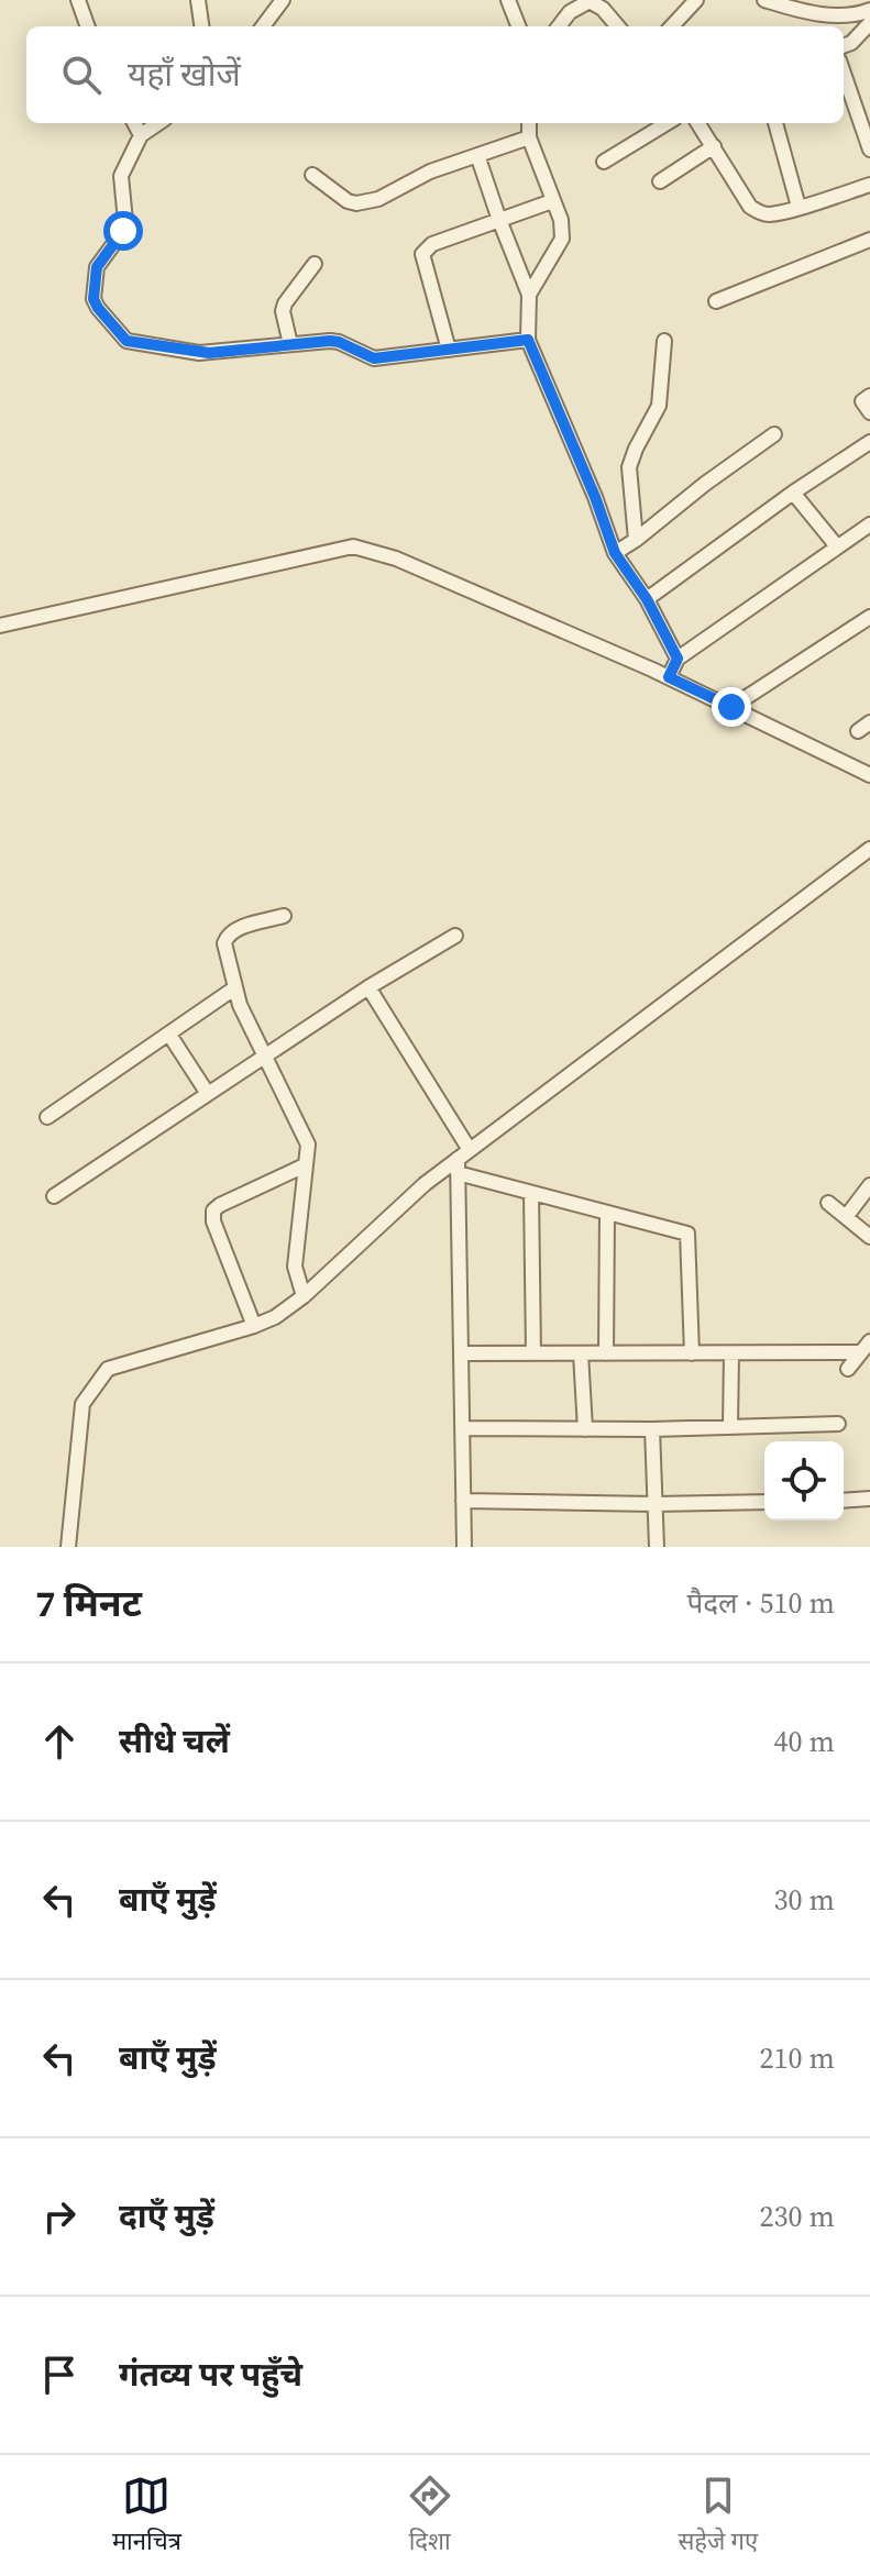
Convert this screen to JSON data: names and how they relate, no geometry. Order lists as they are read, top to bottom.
{
  "page": {
    "search": "यहाँ खोजें",
    "heading": ["7 मिनट", "पैदल · 510 m"],
    "list": [
      ["सीधे चलें", "40 m"],
      ["बाएँ मुड़ें", "30 m"],
      ["बाएँ मुड़ें", "210 m"],
      ["दाएँ मुड़ें", "230 m"],
      "गंतव्य पर पहुँचे"
    ],
    "nav": ["मानचित्र", "दिशा", "सहेजे गए"]
  }
}
